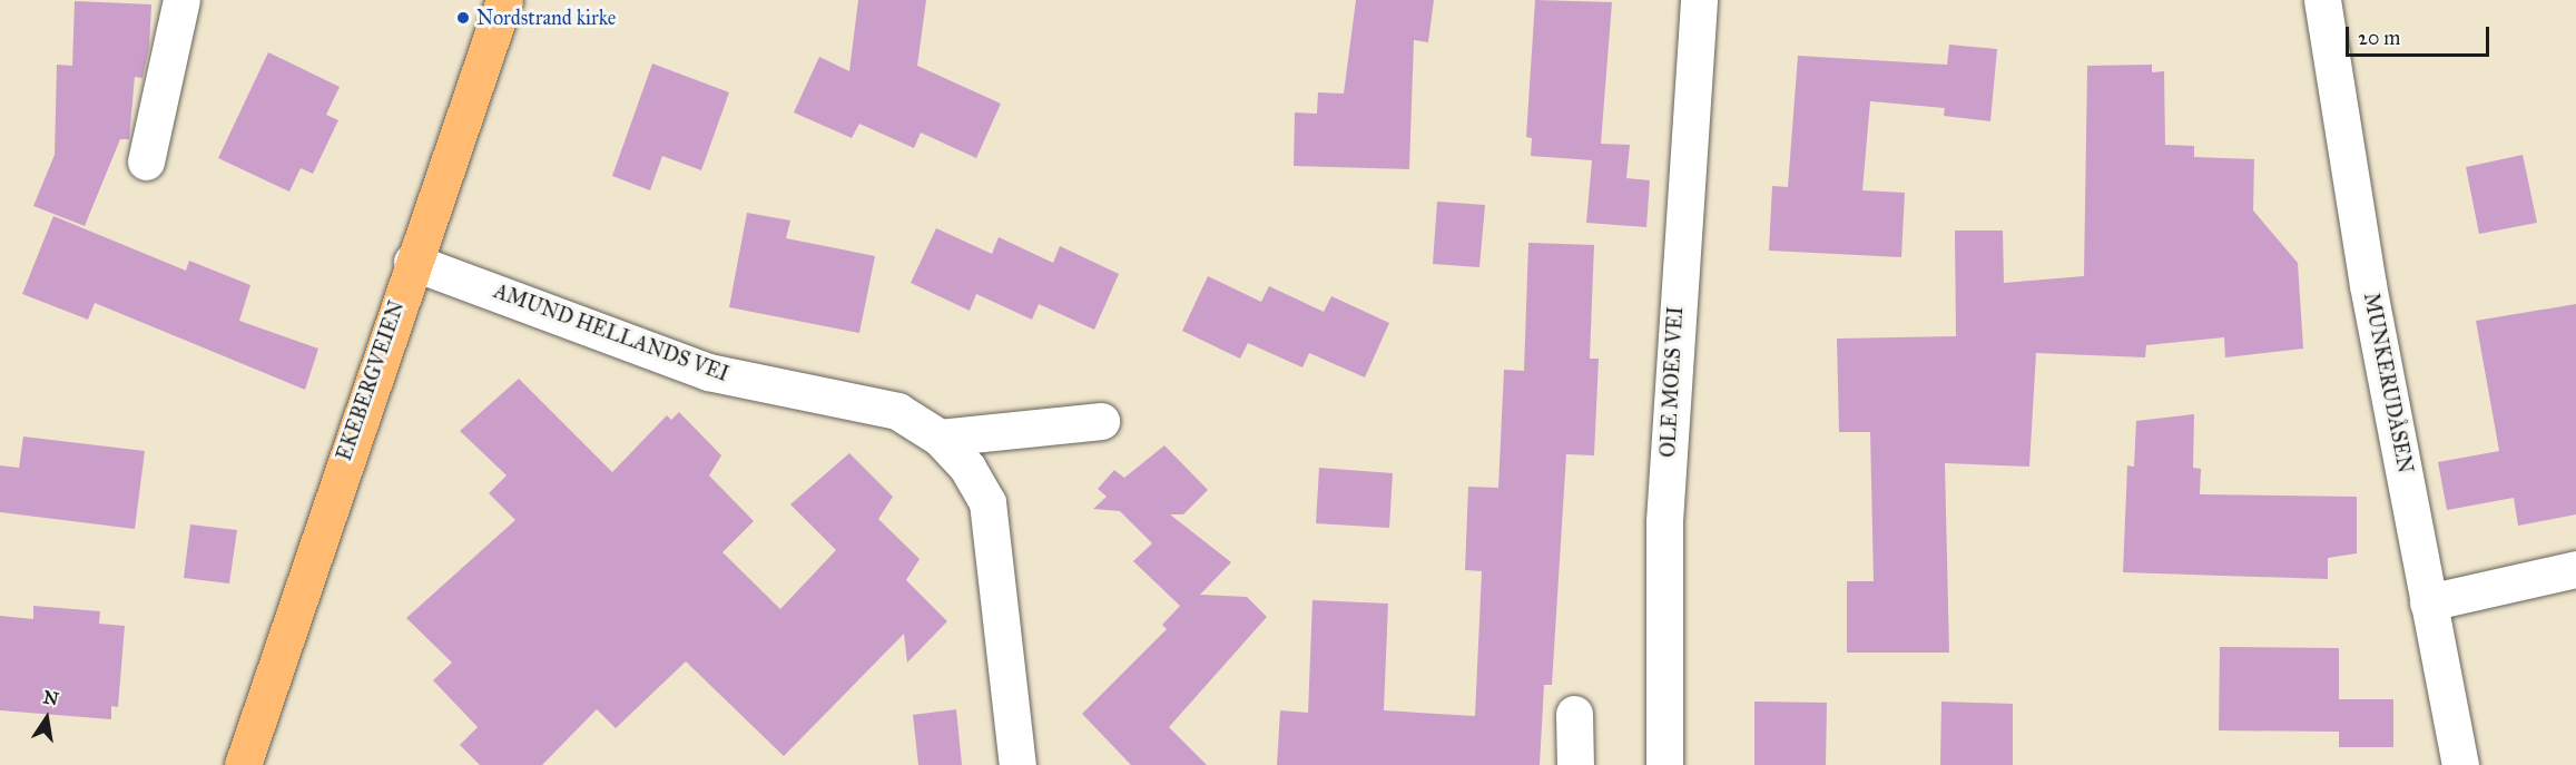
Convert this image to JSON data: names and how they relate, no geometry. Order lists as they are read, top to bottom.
{
  "streets": {
    "main road": ["EKEBERGVEIEN"],
    "street": ["AMUND HELLANDS VEI", "OLE MOES VEI", "MUNKERUDÅSEN"]
  },
  "crossings": [
    ["AMUND HELLANDS VEI", "EKEBERGVEIEN"]
  ],
  "places": ["Nordstrand kirke"],
  "scale_bar": "20 m",
  "north": "top"
}
